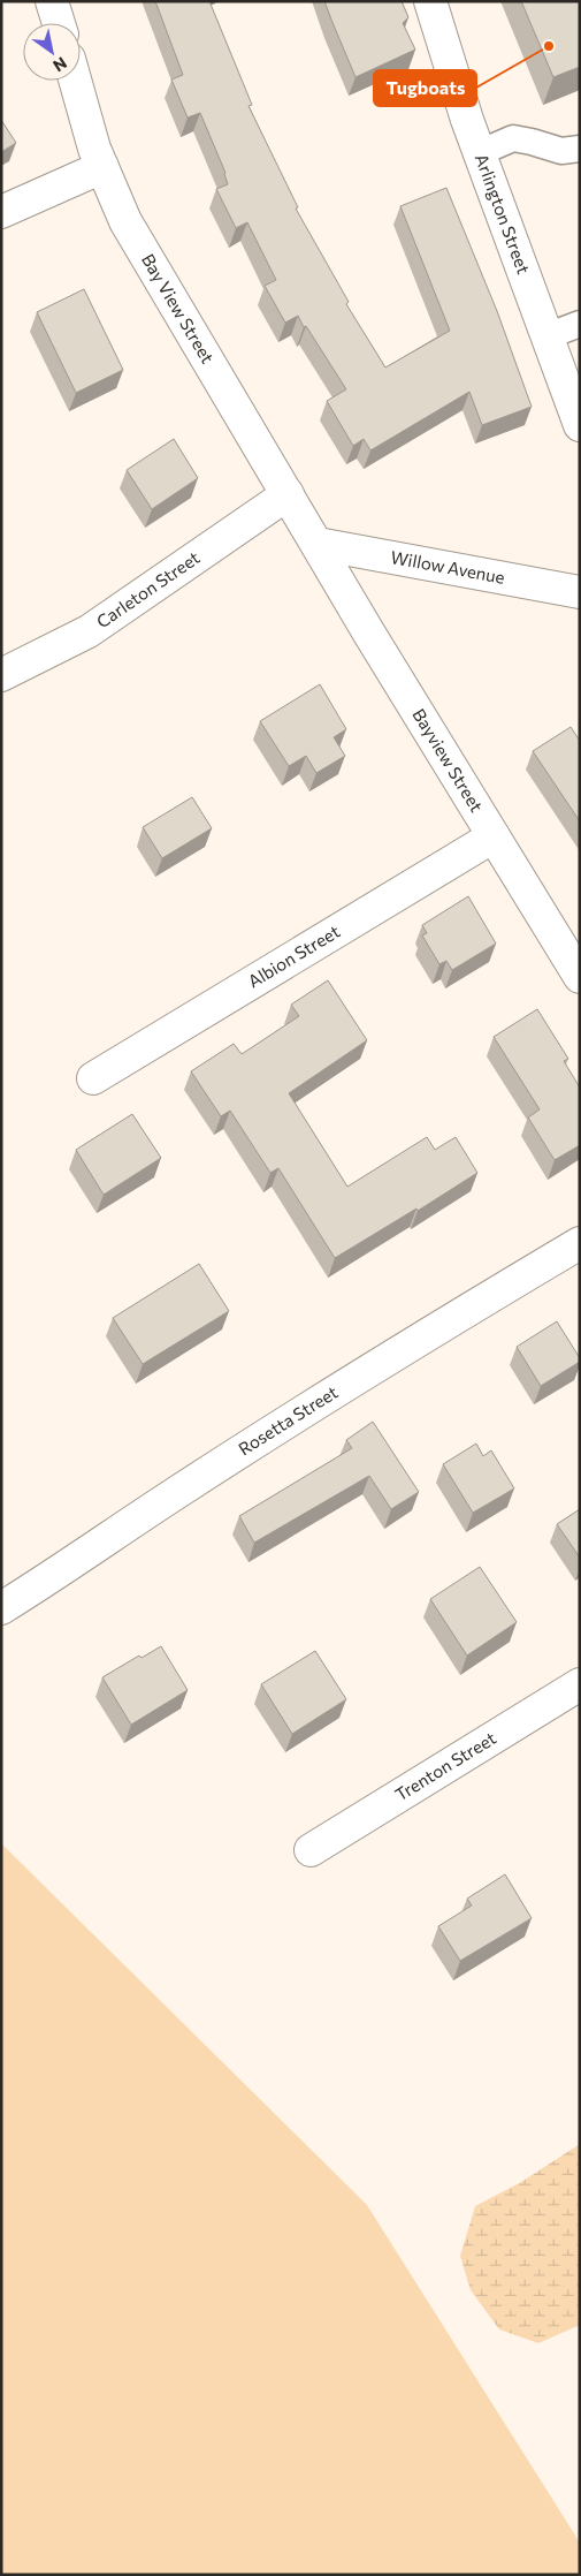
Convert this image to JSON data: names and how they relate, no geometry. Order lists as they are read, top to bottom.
{
  "streets": {
    "street": [
      "Arlington Street",
      "Bay View Street",
      "Willow Avenue",
      "Carleton Street",
      "Bayview Street",
      "Albion Street",
      "Rosetta Street",
      "Trenton Street"
    ]
  },
  "crossings": [
    ["Bay View Street", "Willow Avenue"],
    ["Bay View Street", "Carleton Street"],
    ["Bay View Street", "Bayview Street"],
    ["Willow Avenue", "Bayview Street"],
    ["Bayview Street", "Albion Street"]
  ],
  "places": ["Tugboats"],
  "north": "bottom right"
}
